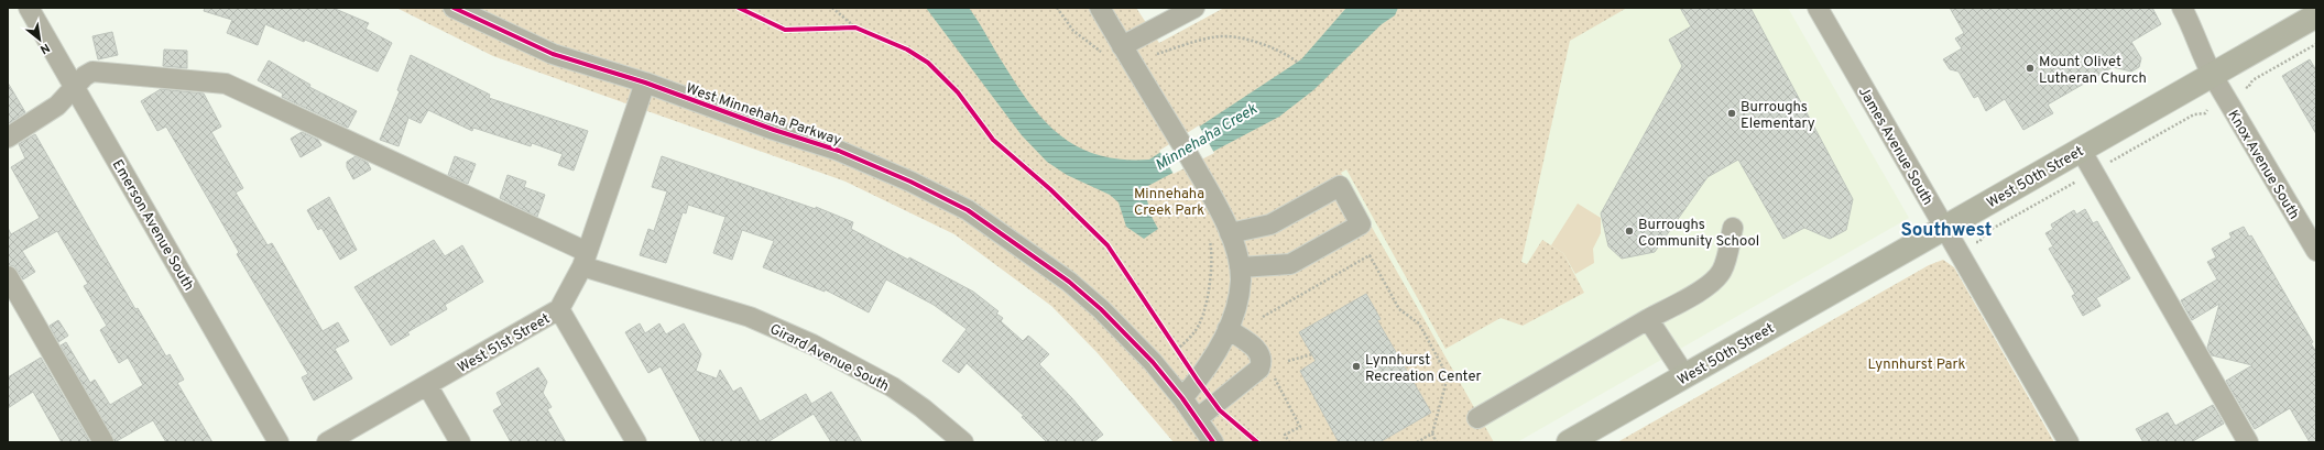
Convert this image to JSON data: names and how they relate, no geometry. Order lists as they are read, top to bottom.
{
  "streets": {
    "main road": ["West 50th Street"],
    "street": [
      "West Minnehaha Parkway",
      "James Avenue South",
      "Knox Avenue South",
      "Emerson Avenue South",
      "West 51st Street",
      "Girard Avenue South"
    ]
  },
  "crossings": [
    ["West Minnehaha Parkway", "West 51st Street"],
    ["James Avenue South", "West 50th Street"],
    ["Knox Avenue South", "West 50th Street"],
    ["Emerson Avenue South", "Girard Avenue South"],
    ["West 51st Street", "Girard Avenue South"]
  ],
  "districts": ["Southwest"],
  "water": ["Minnehaha Creek"],
  "parks": ["Minnehaha Creek Park", "Lynnhurst Park"],
  "places": [
    "Mount Olivet Lutheran Church",
    "Burroughs Elementary",
    "Burroughs Community School",
    "Lynnhurst Recreation Center"
  ],
  "north": "bottom right"
}
